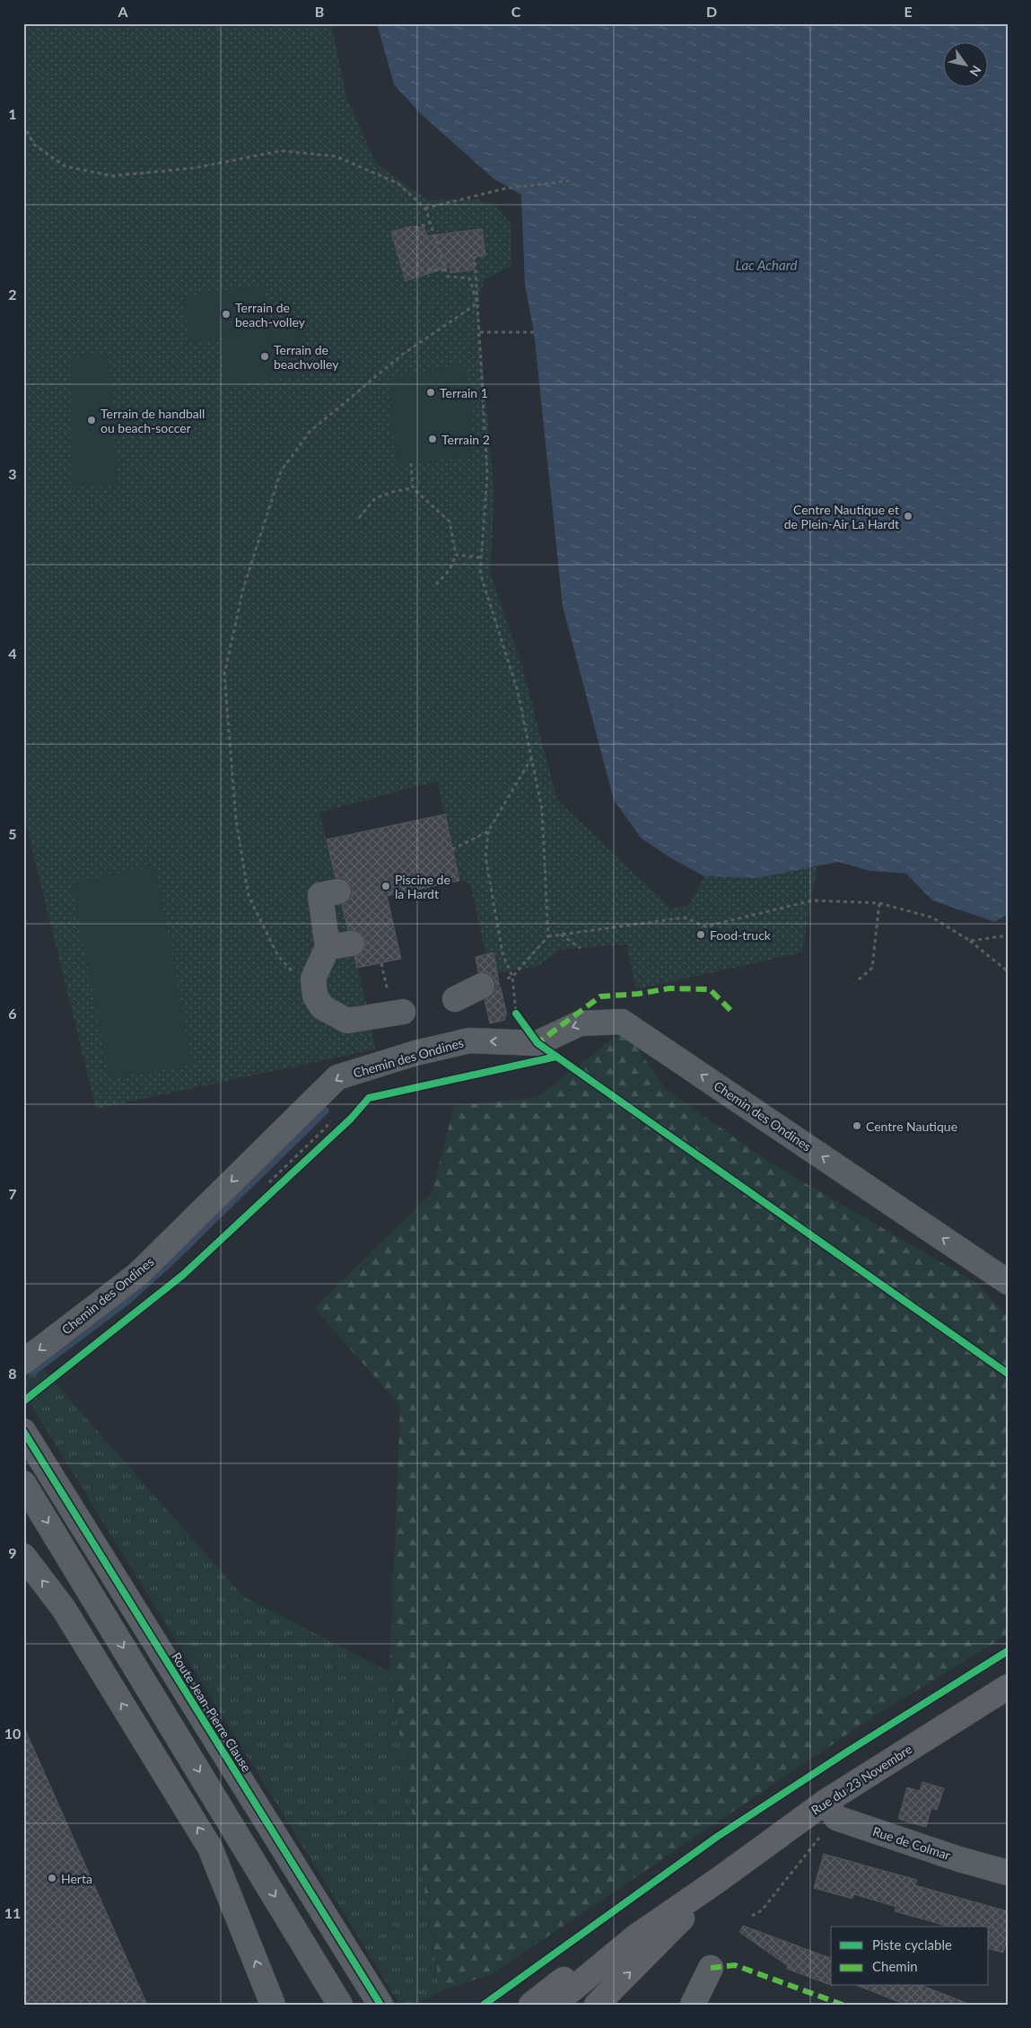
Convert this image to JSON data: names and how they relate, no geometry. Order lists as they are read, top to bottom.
{
  "streets": {
    "main road": ["Rue du 23 Novembre"],
    "street": ["Chemin des Ondines", "Route Jean-Pierre Clause", "Rue de Colmar"]
  },
  "crossings": [
    ["Rue du 23 Novembre", "Rue de Colmar"]
  ],
  "one_way": ["Chemin des Ondines"],
  "water": ["Lac Achard"],
  "places": [
    "Terrain de beach-volley",
    "Terrain de beachvolley",
    "Terrain 1",
    "Terrain de handball ou beach-soccer",
    "Terrain 2",
    "Centre Nautique et de Plein-Air La Hardt",
    "Piscine de la Hardt",
    "Food-truck",
    "Centre Nautique",
    "Herta"
  ],
  "legend": ["Piste cyclable", "Chemin"],
  "north": "bottom right",
  "grid": {
    "columns": [
      "A",
      "B",
      "C",
      "D",
      "E"
    ],
    "rows": [
      "1",
      "2",
      "3",
      "4",
      "5",
      "6",
      "7",
      "8",
      "9",
      "10",
      "11"
    ]
  }
}
